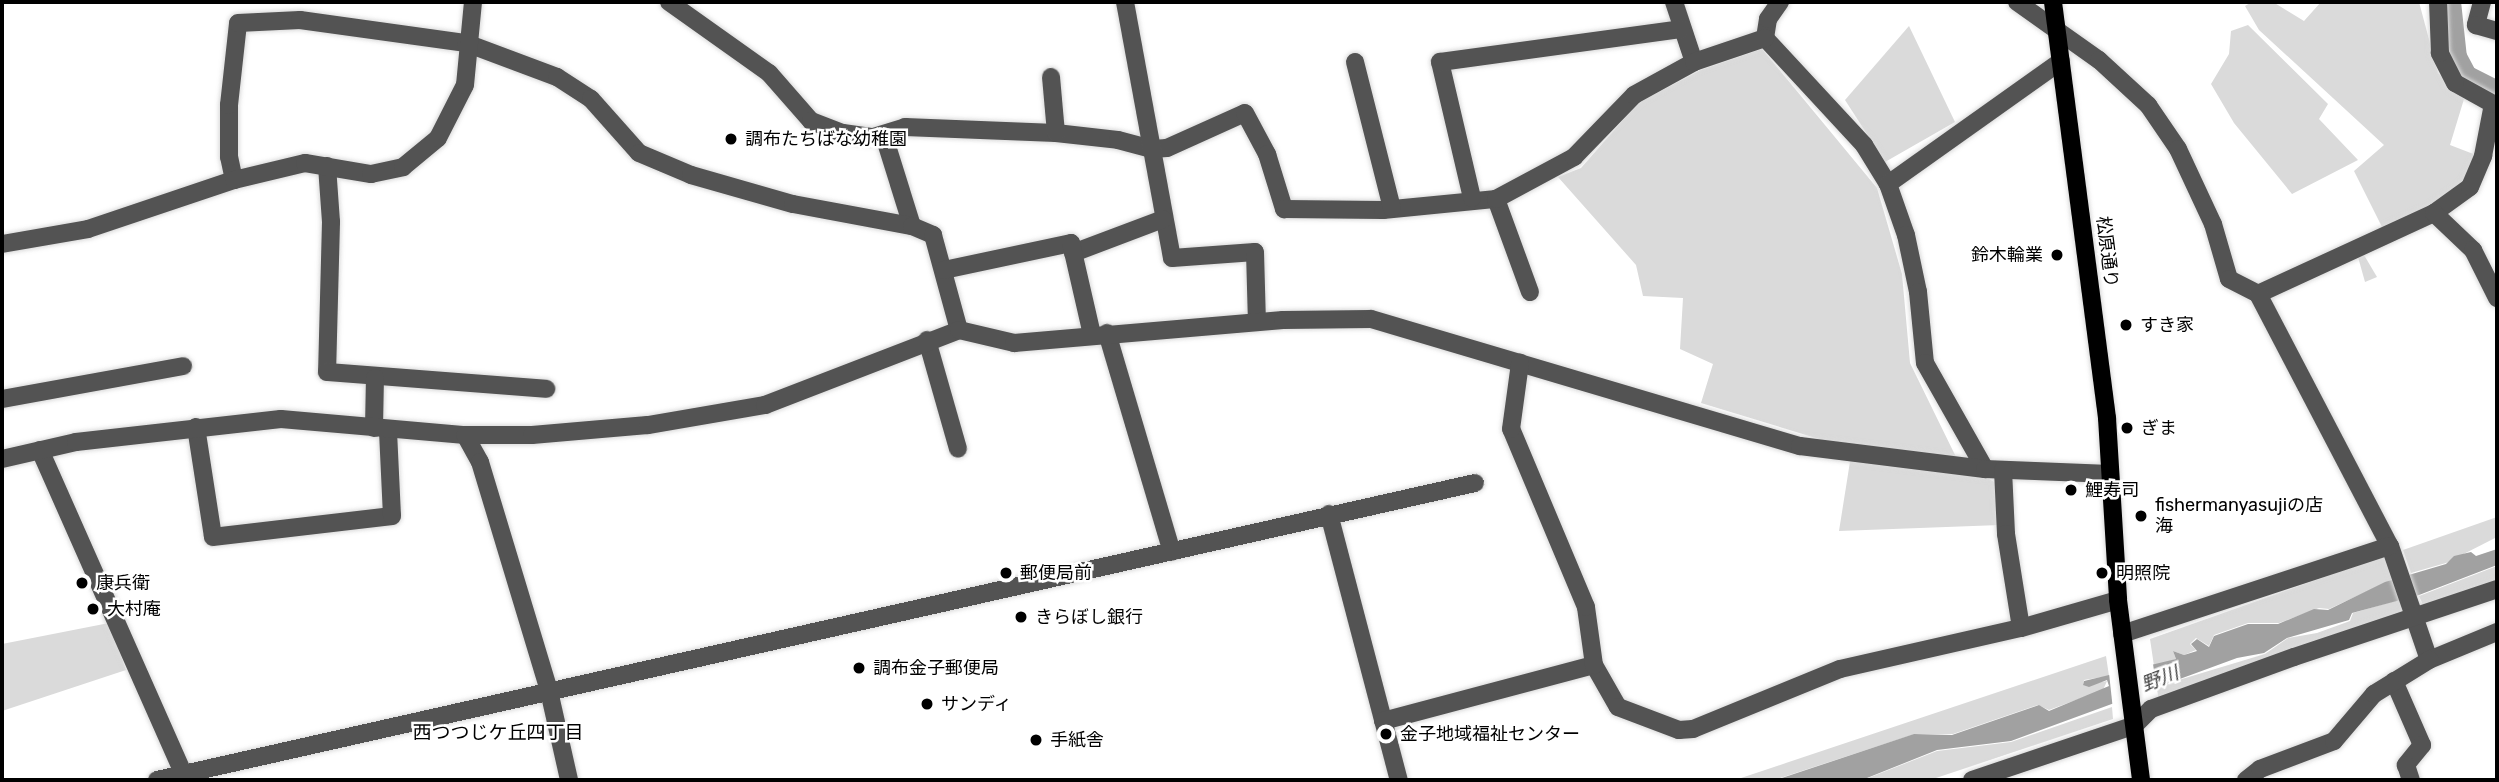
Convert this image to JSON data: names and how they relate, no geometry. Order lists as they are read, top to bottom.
{
  "streets": {
    "main road": ["松原通り"]
  },
  "districts": ["西つつじケ丘四丁目"],
  "water": ["野川"],
  "places": [
    "調布たちばな幼稚園",
    "鈴木輪業",
    "すき家",
    "ぎま",
    "鯉寿司",
    "fishermanyasujiの店 海",
    "郵便局前",
    "明照院",
    "康兵衛",
    "大村庵",
    "きらぼし銀行",
    "調布金子郵便局",
    "サンディ",
    "金子地域福祉センター",
    "手紙舎"
  ]
}
